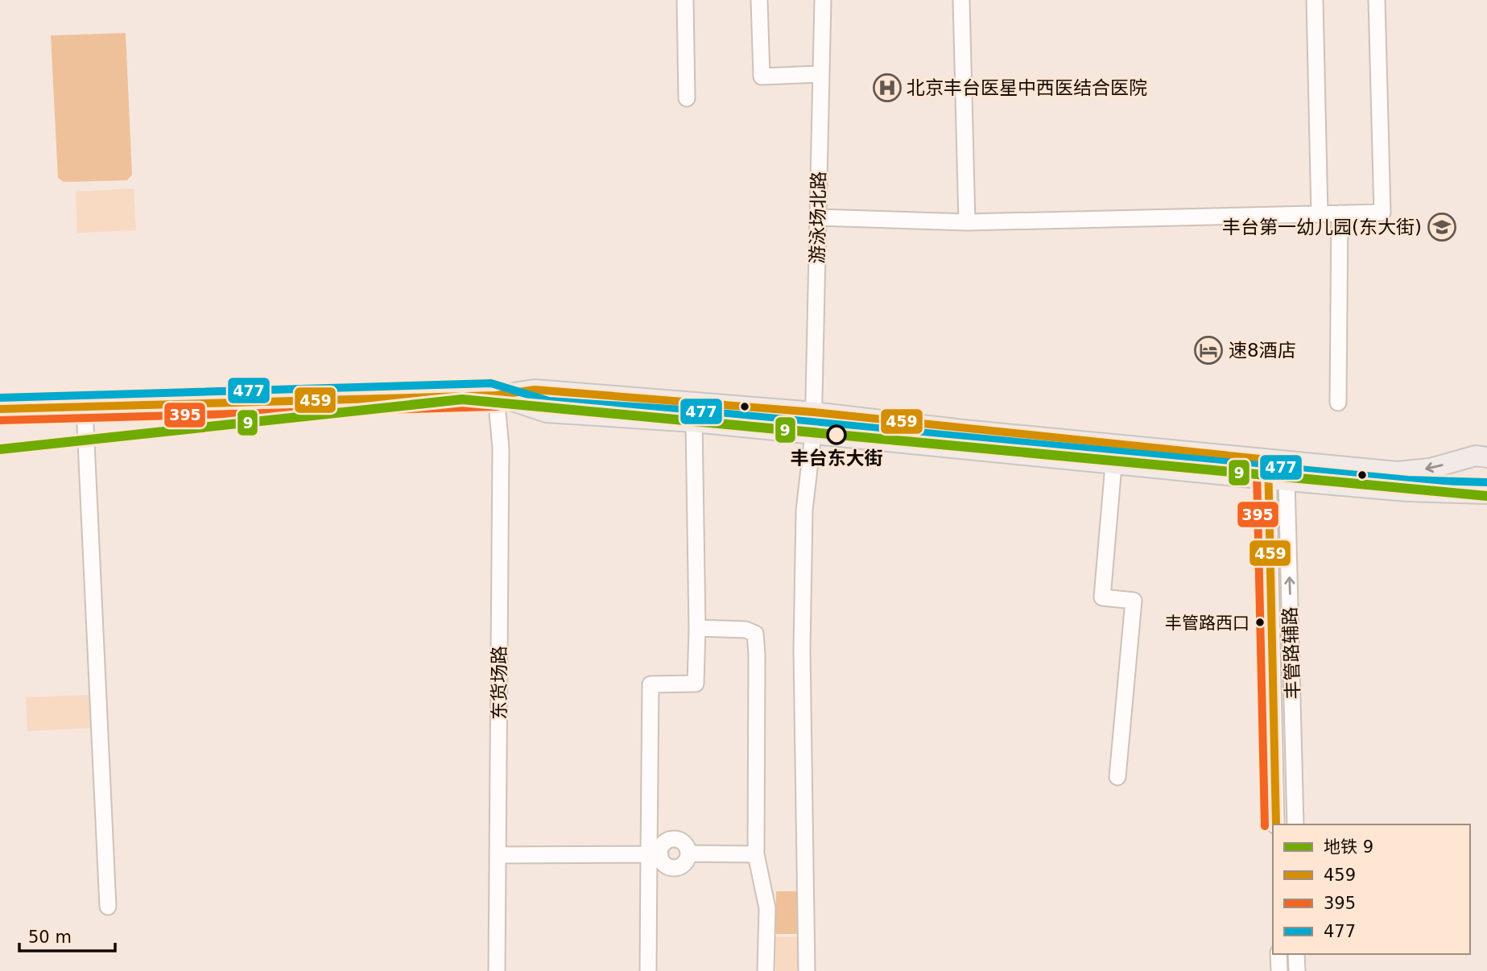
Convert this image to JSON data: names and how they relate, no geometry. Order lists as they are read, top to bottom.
{
  "streets": {
    "street": ["游泳场北路", "丰管路辅路", "东货场路"]
  },
  "places": {
    "hospital": ["北京丰台医星中西医结合医院"],
    "school or university": ["丰台第一幼儿园(东大街)"],
    "hotel": ["速8酒店"],
    "other": ["丰台东大街", "丰管路西口"]
  },
  "lines": [
    "transit line 477",
    "transit line 459",
    "metro line 9",
    "transit line 395"
  ],
  "legend": [
    "地铁 9",
    "459",
    "395",
    "477"
  ],
  "scale_bar": "50 m"
}
